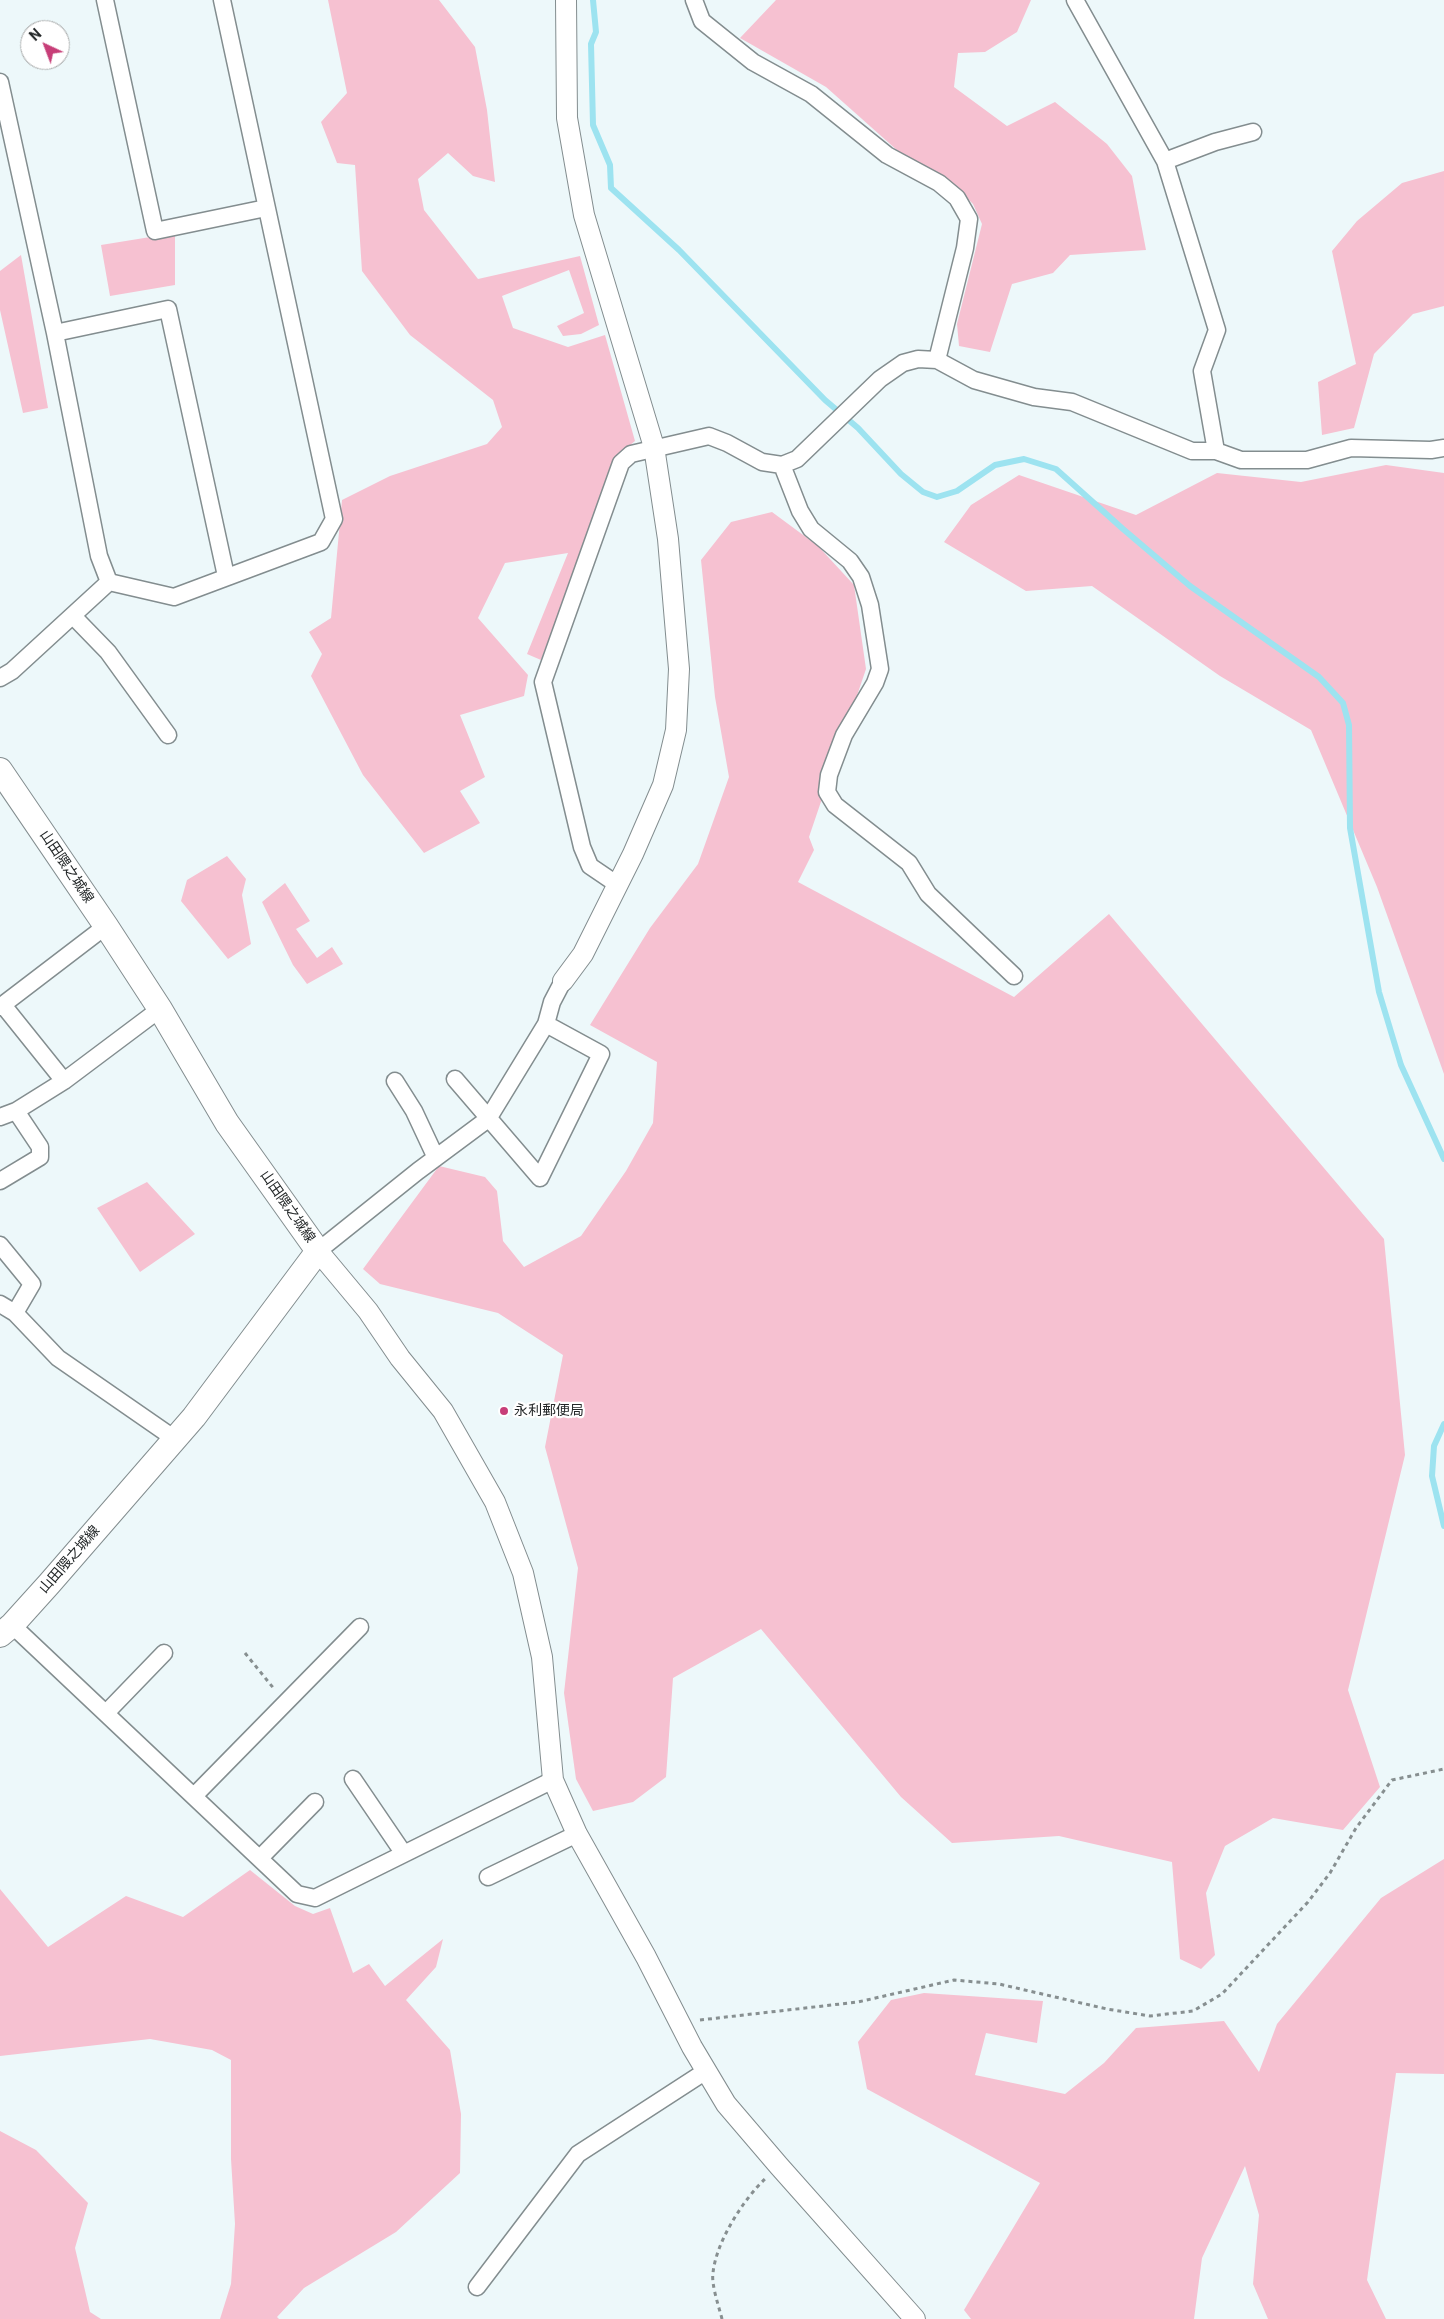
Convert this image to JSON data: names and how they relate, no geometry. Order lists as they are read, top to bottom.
{
  "streets": {
    "main road": ["山田隈之城線"]
  },
  "places": ["永利郵便局"],
  "north": "top left"
}
